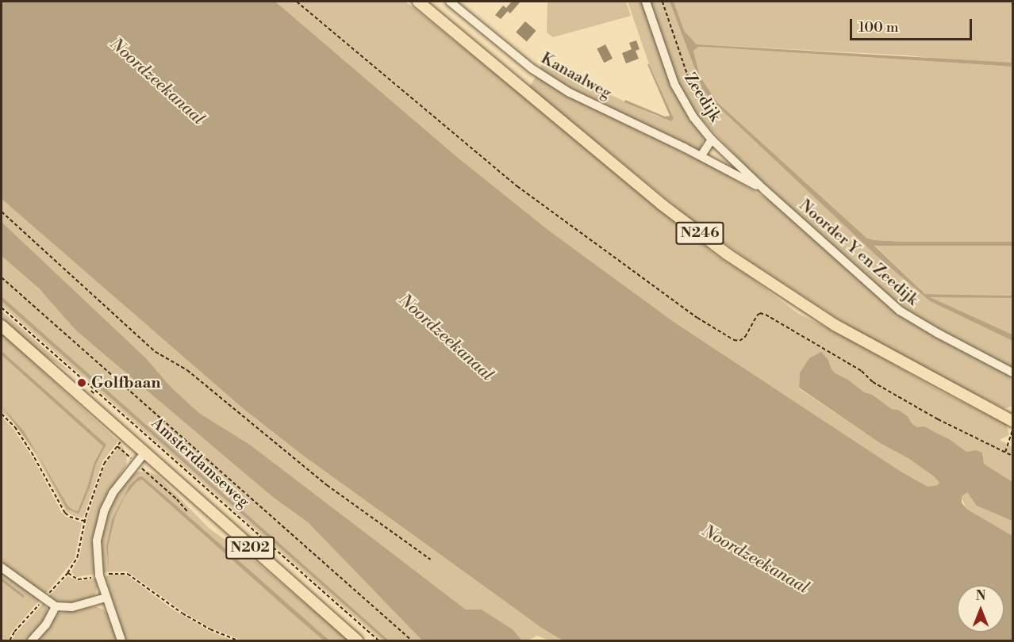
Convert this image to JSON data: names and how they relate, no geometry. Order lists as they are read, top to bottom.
{
  "streets": {
    "main road": ["N246", "Amsterdamseweg", "N202"],
    "street": ["Kanaalweg", "Zeedijk", "Noorder Y en Zeedijk"]
  },
  "crossings": [
    ["Kanaalweg", "Zeedijk"],
    ["Kanaalweg", "Noorder Y en Zeedijk"],
    ["Zeedijk", "Noorder Y en Zeedijk"]
  ],
  "water": ["Noordzeekanaal"],
  "places": ["Golfbaan"],
  "scale_bar": "100 m",
  "north": "top"
}
